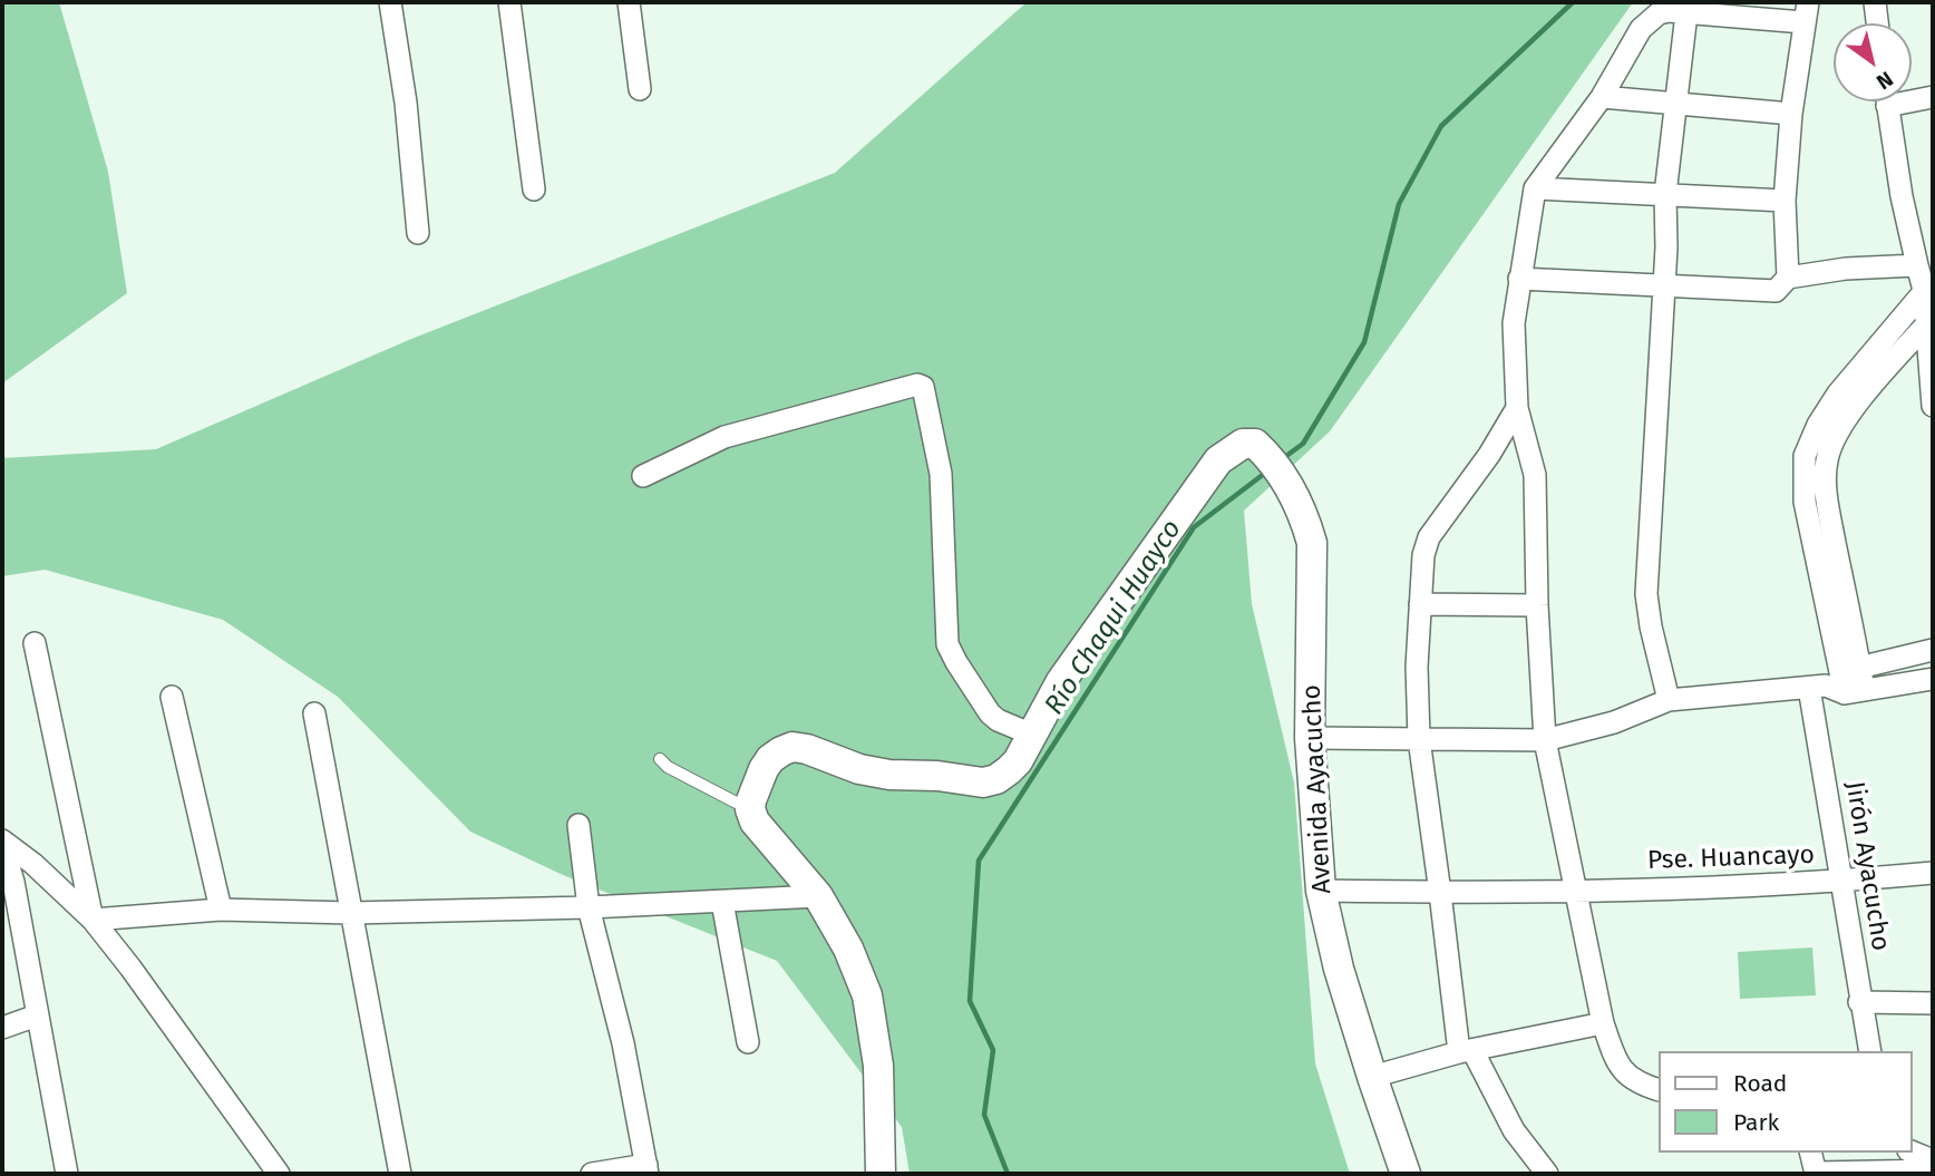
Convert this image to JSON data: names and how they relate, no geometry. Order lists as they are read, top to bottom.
{
  "streets": {
    "street": ["Avenida Ayacucho", "Pse. Huancayo", "Jirón Ayacucho"]
  },
  "crossings": [
    ["Avenida Ayacucho", "Pse. Huancayo"],
    ["Pse. Huancayo", "Jirón Ayacucho"]
  ],
  "water": ["Río Chaqui Huayco"],
  "legend": ["Road", "Park"],
  "north": "bottom right"
}
